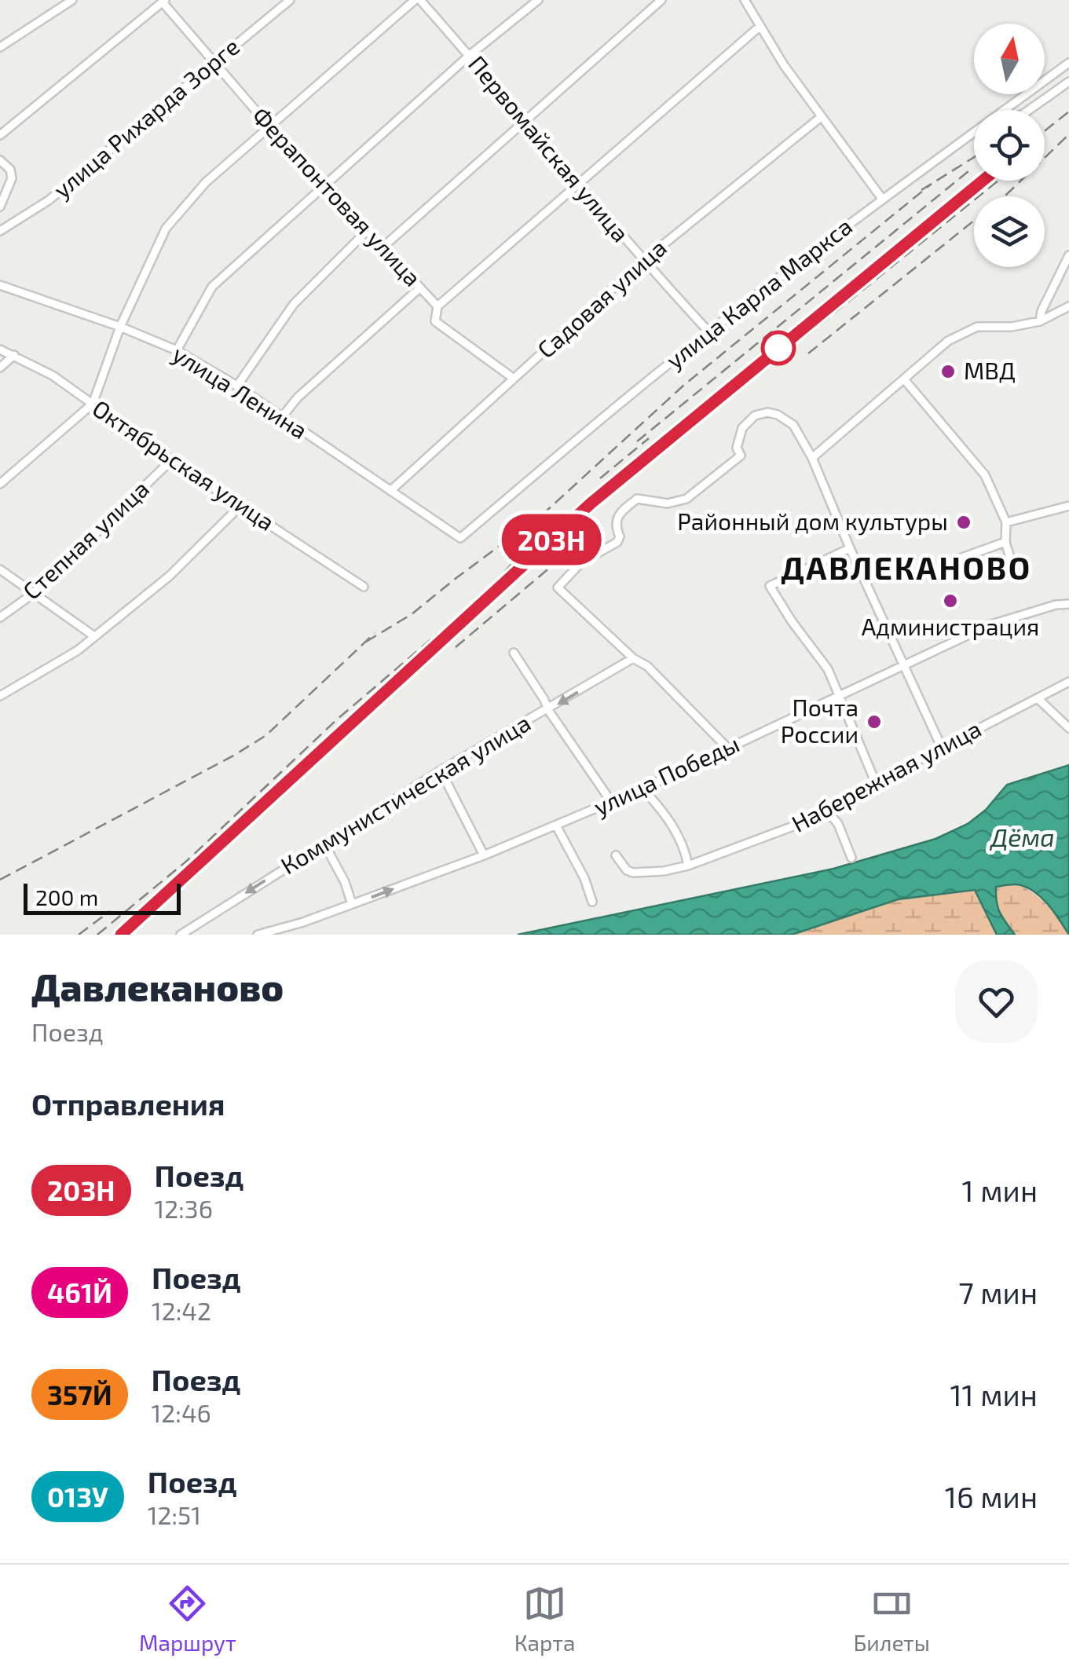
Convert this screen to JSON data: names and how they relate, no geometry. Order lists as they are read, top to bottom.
{
  "streets": {
    "street": [
      "улица Рихарда Зорге",
      "Первомайская улица",
      "Ферапонтовая улица",
      "улица Карла Маркса",
      "Садовая улица",
      "улица Ленина",
      "Октябрьская улица",
      "Степная улица",
      "улица Победы",
      "Набережная улица",
      "Коммунистическая улица"
    ]
  },
  "crossings": [
    ["улица Рихарда Зорге", "Ферапонтовая улица"],
    ["Первомайская улица", "улица Карла Маркса"],
    ["Первомайская улица", "Садовая улица"],
    ["Ферапонтовая улица", "Садовая улица"],
    ["улица Карла Маркса", "улица Ленина"],
    ["Садовая улица", "улица Ленина"],
    ["Октябрьская улица", "Степная улица"]
  ],
  "one_way": ["Коммунистическая улица"],
  "districts": ["ДАВЛЕКАНОВО"],
  "water": ["Дёма"],
  "places": [
    "МВД",
    "Районный дом культуры",
    "Администрация",
    "Почта России"
  ],
  "scale_bar": "200 m",
  "north": "top",
  "page": {
    "on_map": "203Н",
    "scale": "200 m",
    "heading": [
      ["Давлеканово", "Поезд"],
      "Отправления"
    ],
    "list": [
      {
        "mark": "203Н",
        "name": "Поезд",
        "note": "12:36",
        "value": "1 мин"
      },
      {
        "mark": "461Й",
        "name": "Поезд",
        "note": "12:42",
        "value": "7 мин"
      },
      {
        "mark": "357Й",
        "name": "Поезд",
        "note": "12:46",
        "value": "11 мин"
      },
      {
        "mark": "013У",
        "name": "Поезд",
        "note": "12:51",
        "value": "16 мин"
      }
    ],
    "tabs": ["Маршрут", "Карта", "Билеты"]
  }
}
